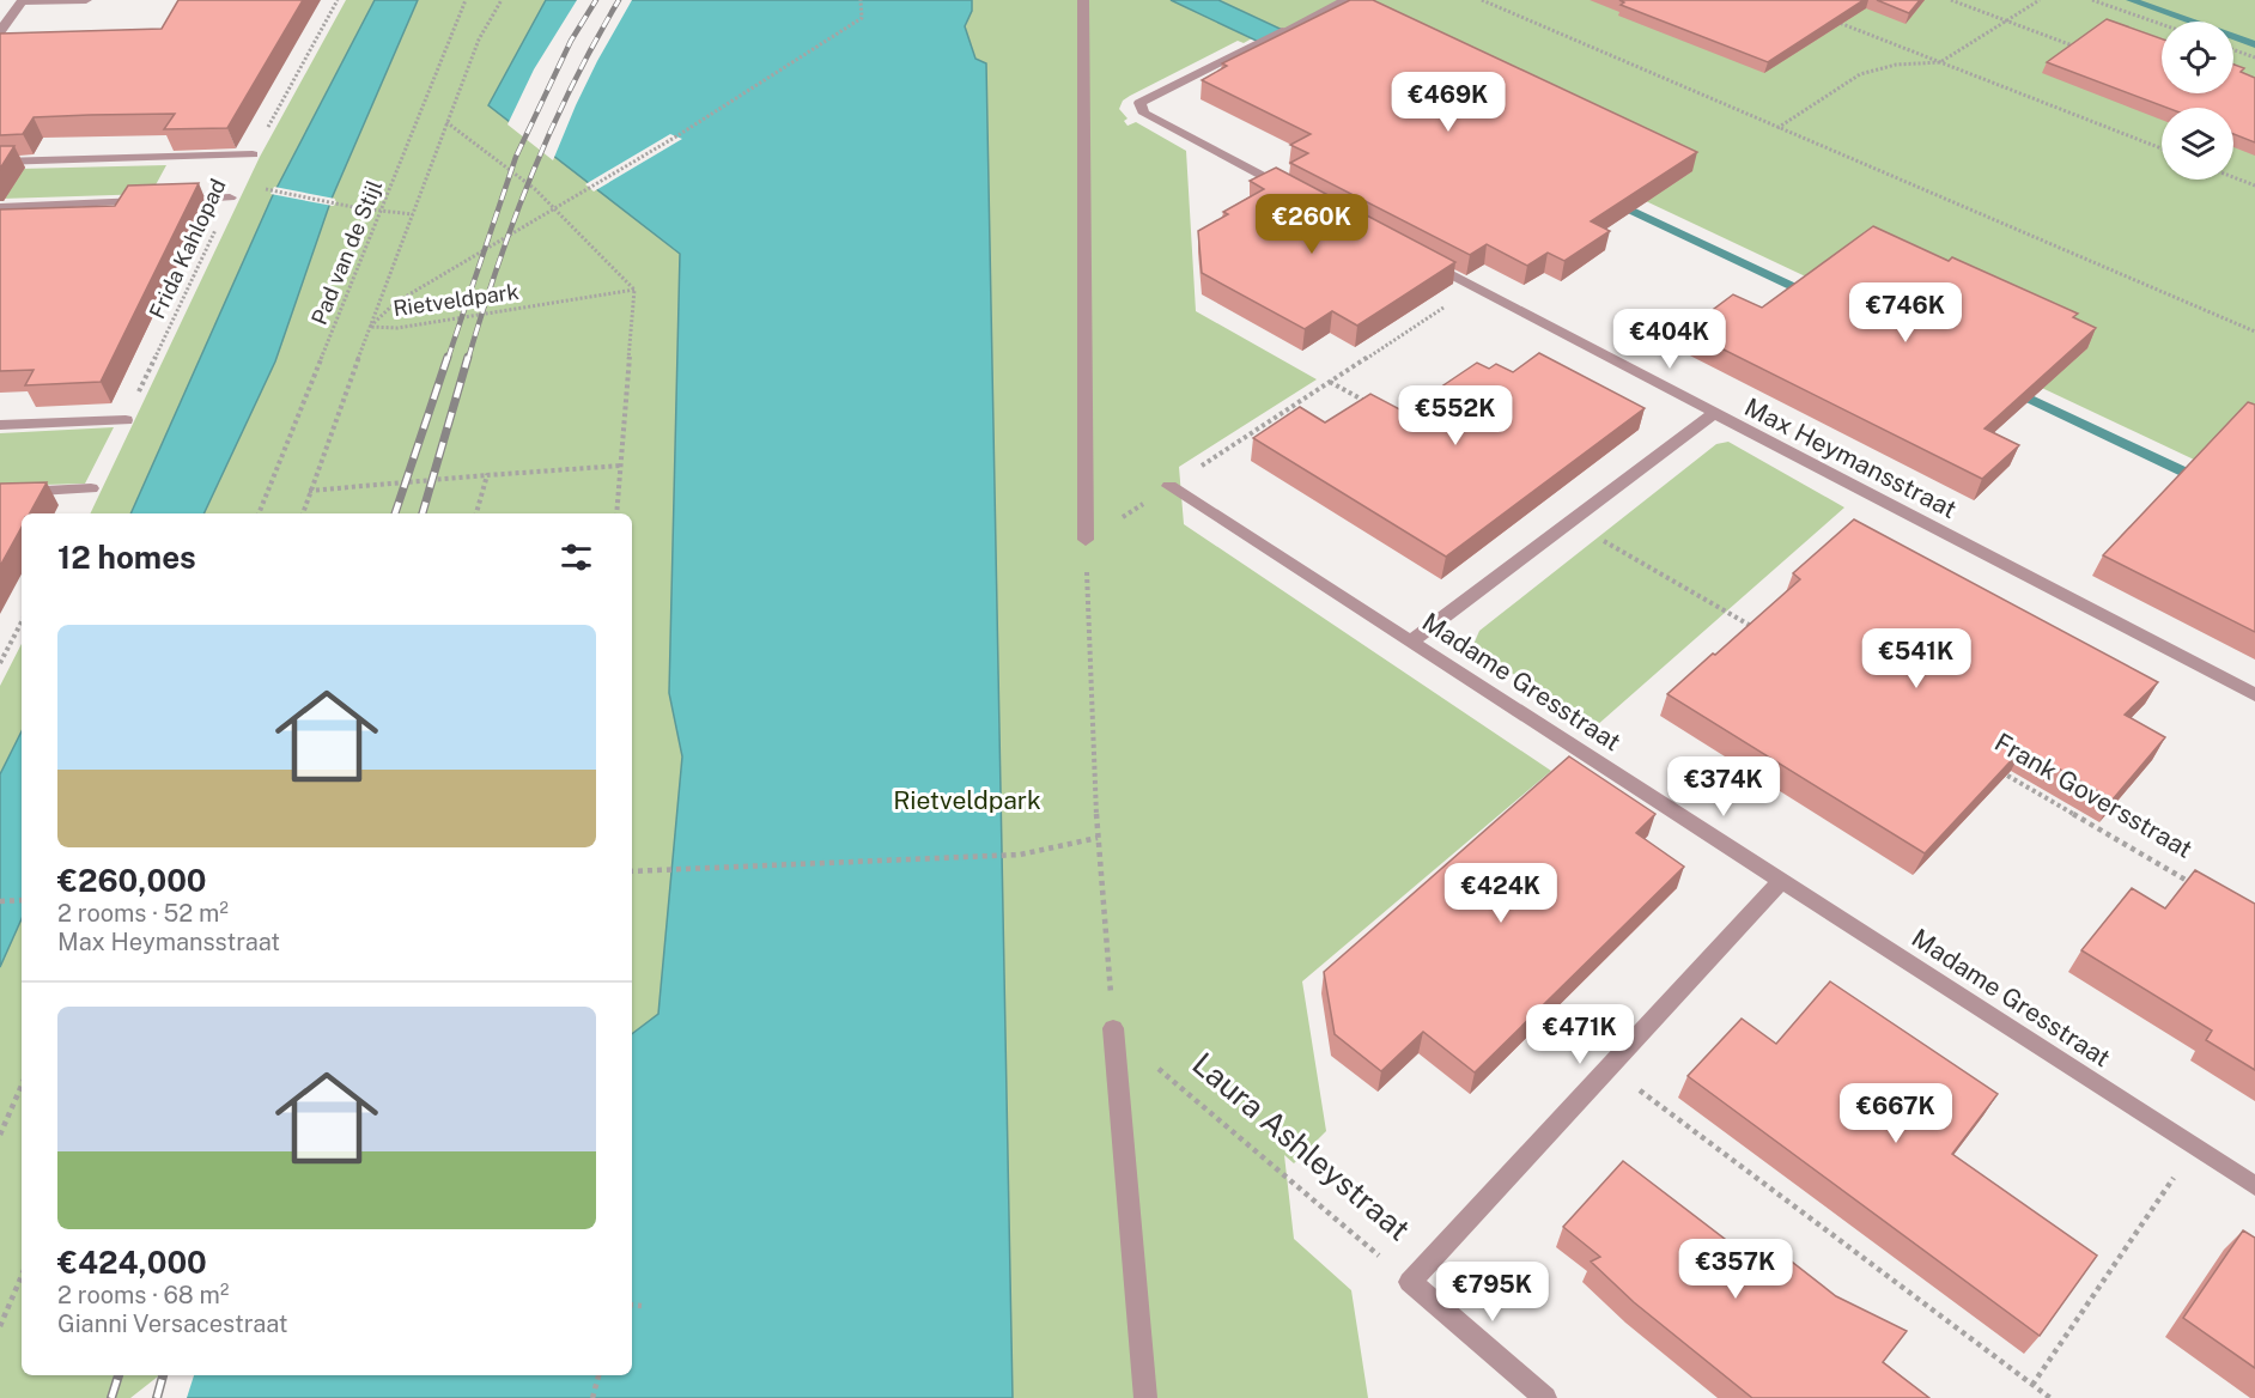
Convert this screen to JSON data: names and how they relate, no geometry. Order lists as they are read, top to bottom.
{
  "streets": {
    "street": ["Max Heymansstraat", "Madame Gresstraat", "Laura Ashleystraat"],
    "path": [
      "Frida Kahlopad",
      "Pad van de Stijl",
      "Rietveldpark",
      "Frank Goversstraat"
    ]
  },
  "crossings": [
    ["Pad van de Stijl", "Rietveldpark"]
  ],
  "parks": ["Rietveldpark"],
  "page": {
    "price": [
      "€469K",
      "€260K",
      "€746K",
      "€404K",
      "€552K",
      "€541K",
      "€374K",
      "€424K",
      "€471K",
      "€667K",
      "€357K",
      "€795K"
    ],
    "heading": "12 homes",
    "list": [
      {
        "name": "€260,000",
        "note": "2 rooms · 52 m² · Max Heymansstraat"
      },
      {
        "name": "€424,000",
        "note": "2 rooms · 68 m² · Gianni Versacestraat"
      }
    ]
  }
}
